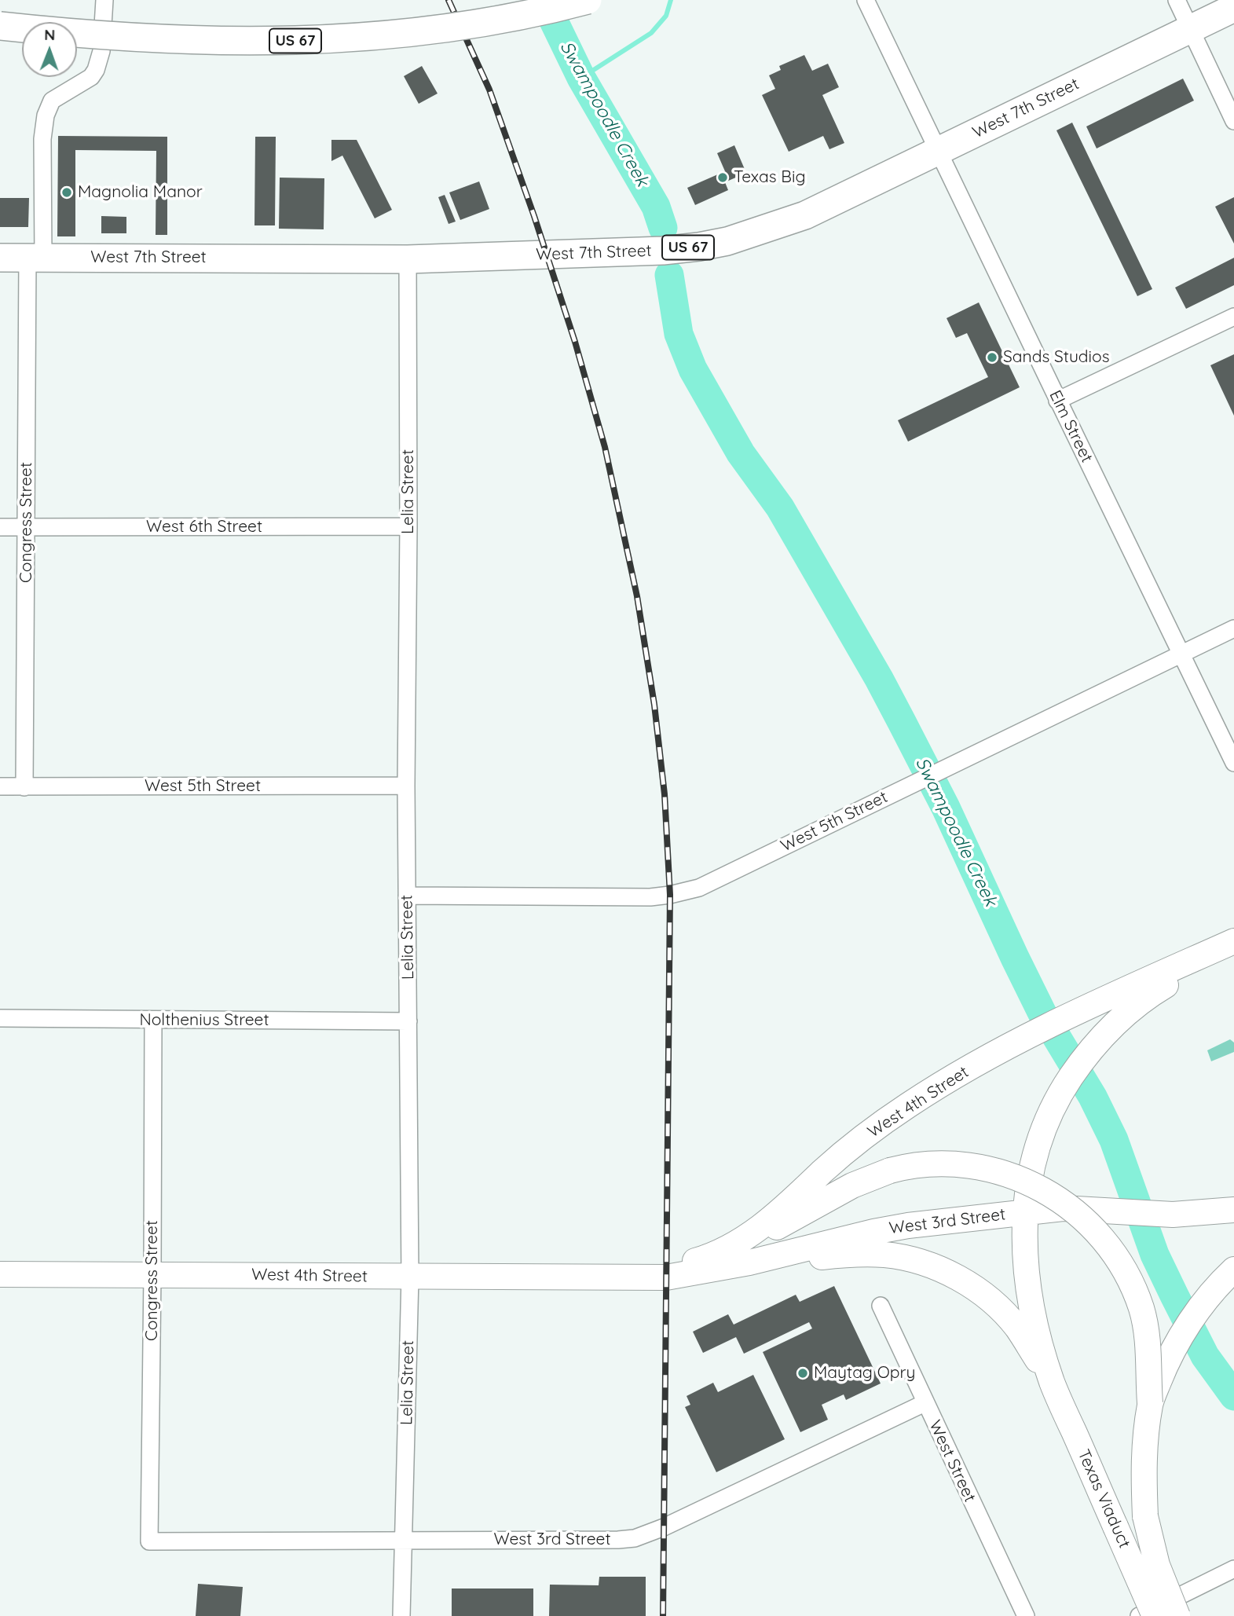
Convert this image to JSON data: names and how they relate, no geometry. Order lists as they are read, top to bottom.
{
  "streets": {
    "main road": [
      "US 67",
      "West 7th Street",
      "West 4th Street",
      "West 3rd Street",
      "Texas Viaduct"
    ],
    "street": [
      "Elm Street",
      "Lelia Street",
      "Congress Street",
      "West 6th Street",
      "West 5th Street",
      "Nolthenius Street",
      "West Street"
    ]
  },
  "crossings": [
    ["West 7th Street", "Elm Street"],
    ["West 7th Street", "Lelia Street"],
    ["West 7th Street", "Congress Street"],
    ["Elm Street", "West 5th Street"],
    ["Lelia Street", "West 6th Street"],
    ["Lelia Street", "West 5th Street"],
    ["Lelia Street", "Nolthenius Street"],
    ["Lelia Street", "West 4th Street"],
    ["Lelia Street", "West 3rd Street"],
    ["Congress Street", "West 6th Street"],
    ["Congress Street", "West 5th Street"],
    ["Congress Street", "Nolthenius Street"],
    ["Congress Street", "West 4th Street"],
    ["Congress Street", "West 3rd Street"],
    ["West 4th Street", "West 3rd Street"],
    ["West 3rd Street", "West Street"]
  ],
  "water": ["Swampoodle Creek"],
  "places": [
    "Texas Big",
    "Magnolia Manor",
    "Sands Studios",
    "Maytag Opry"
  ],
  "north": "top"
}
